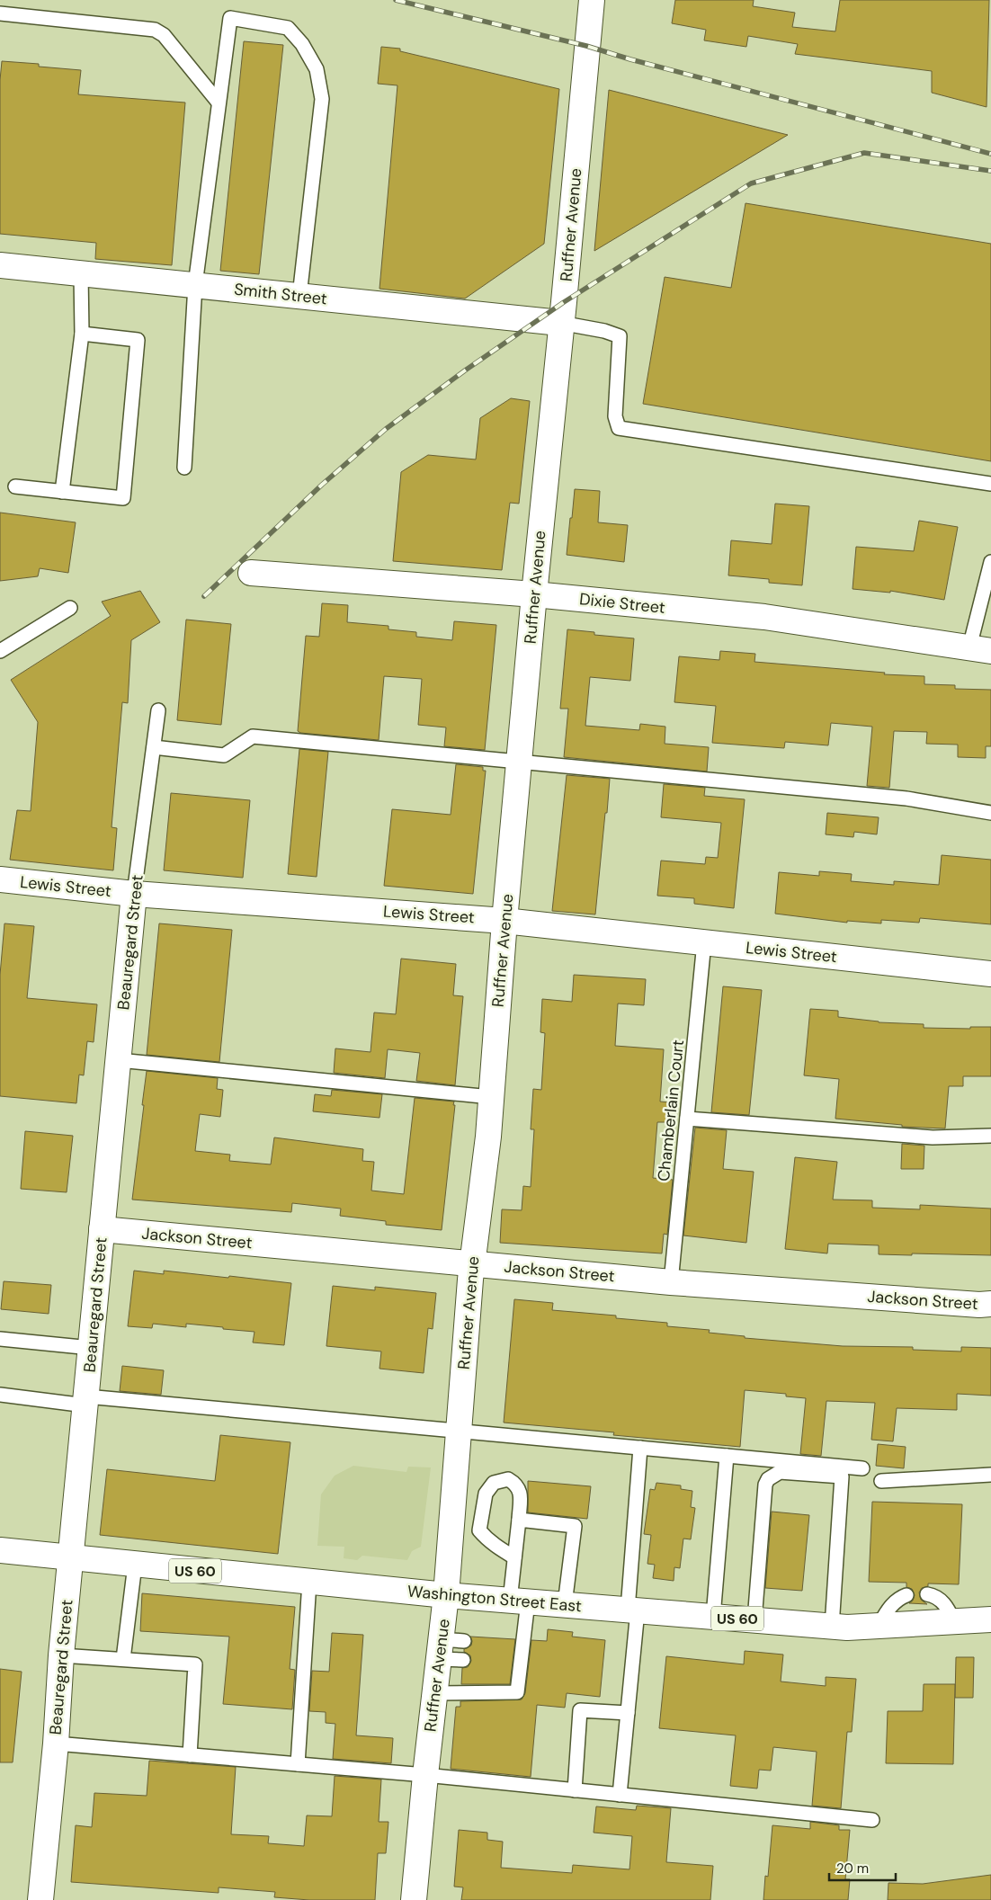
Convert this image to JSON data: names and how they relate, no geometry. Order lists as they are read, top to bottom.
{
  "streets": {
    "street": [
      "Ruffner Avenue",
      "Smith Street",
      "Dixie Street",
      "Lewis Street",
      "Beauregard Street",
      "Jackson Street",
      "US 60",
      "Washington Street East"
    ],
    "lane": ["Chamberlain Court"]
  },
  "crossings": [
    ["Ruffner Avenue", "Smith Street"],
    ["Ruffner Avenue", "Dixie Street"],
    ["Ruffner Avenue", "Lewis Street"],
    ["Ruffner Avenue", "Jackson Street"],
    ["Ruffner Avenue", "Washington Street East"],
    ["Lewis Street", "Beauregard Street"],
    ["Lewis Street", "Chamberlain Court"],
    ["Beauregard Street", "Jackson Street"],
    ["Beauregard Street", "Washington Street East"],
    ["Chamberlain Court", "Jackson Street"]
  ],
  "scale_bar": "20 m"
}
